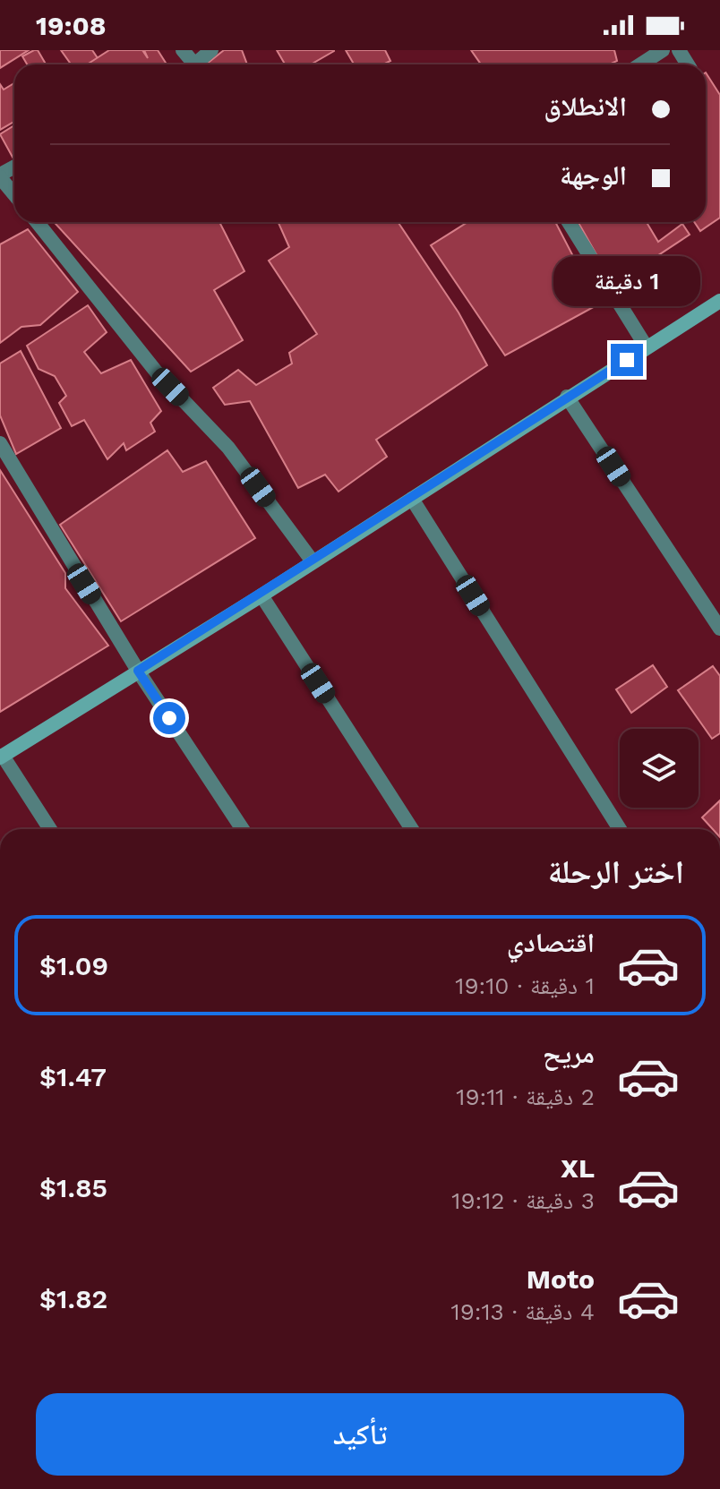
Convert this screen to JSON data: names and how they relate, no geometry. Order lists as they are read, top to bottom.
{
  "page": {
    "status": "19:08",
    "banner": ["الانطلاق", "الوجهة"],
    "bubble": "1 دقيقة",
    "heading": "اختر الرحلة",
    "list": [
      {
        "name": "اقتصادي",
        "note": "1 دقيقة · 19:10",
        "value": "$1.09"
      },
      {
        "name": "مريح",
        "note": "2 دقيقة · 19:11",
        "value": "$1.47"
      },
      {
        "name": "XL",
        "note": "3 دقيقة · 19:12",
        "value": "$1.85"
      },
      {
        "name": "Moto",
        "note": "4 دقيقة · 19:13",
        "value": "$1.82"
      }
    ],
    "buttons": "تأكيد"
  }
}
